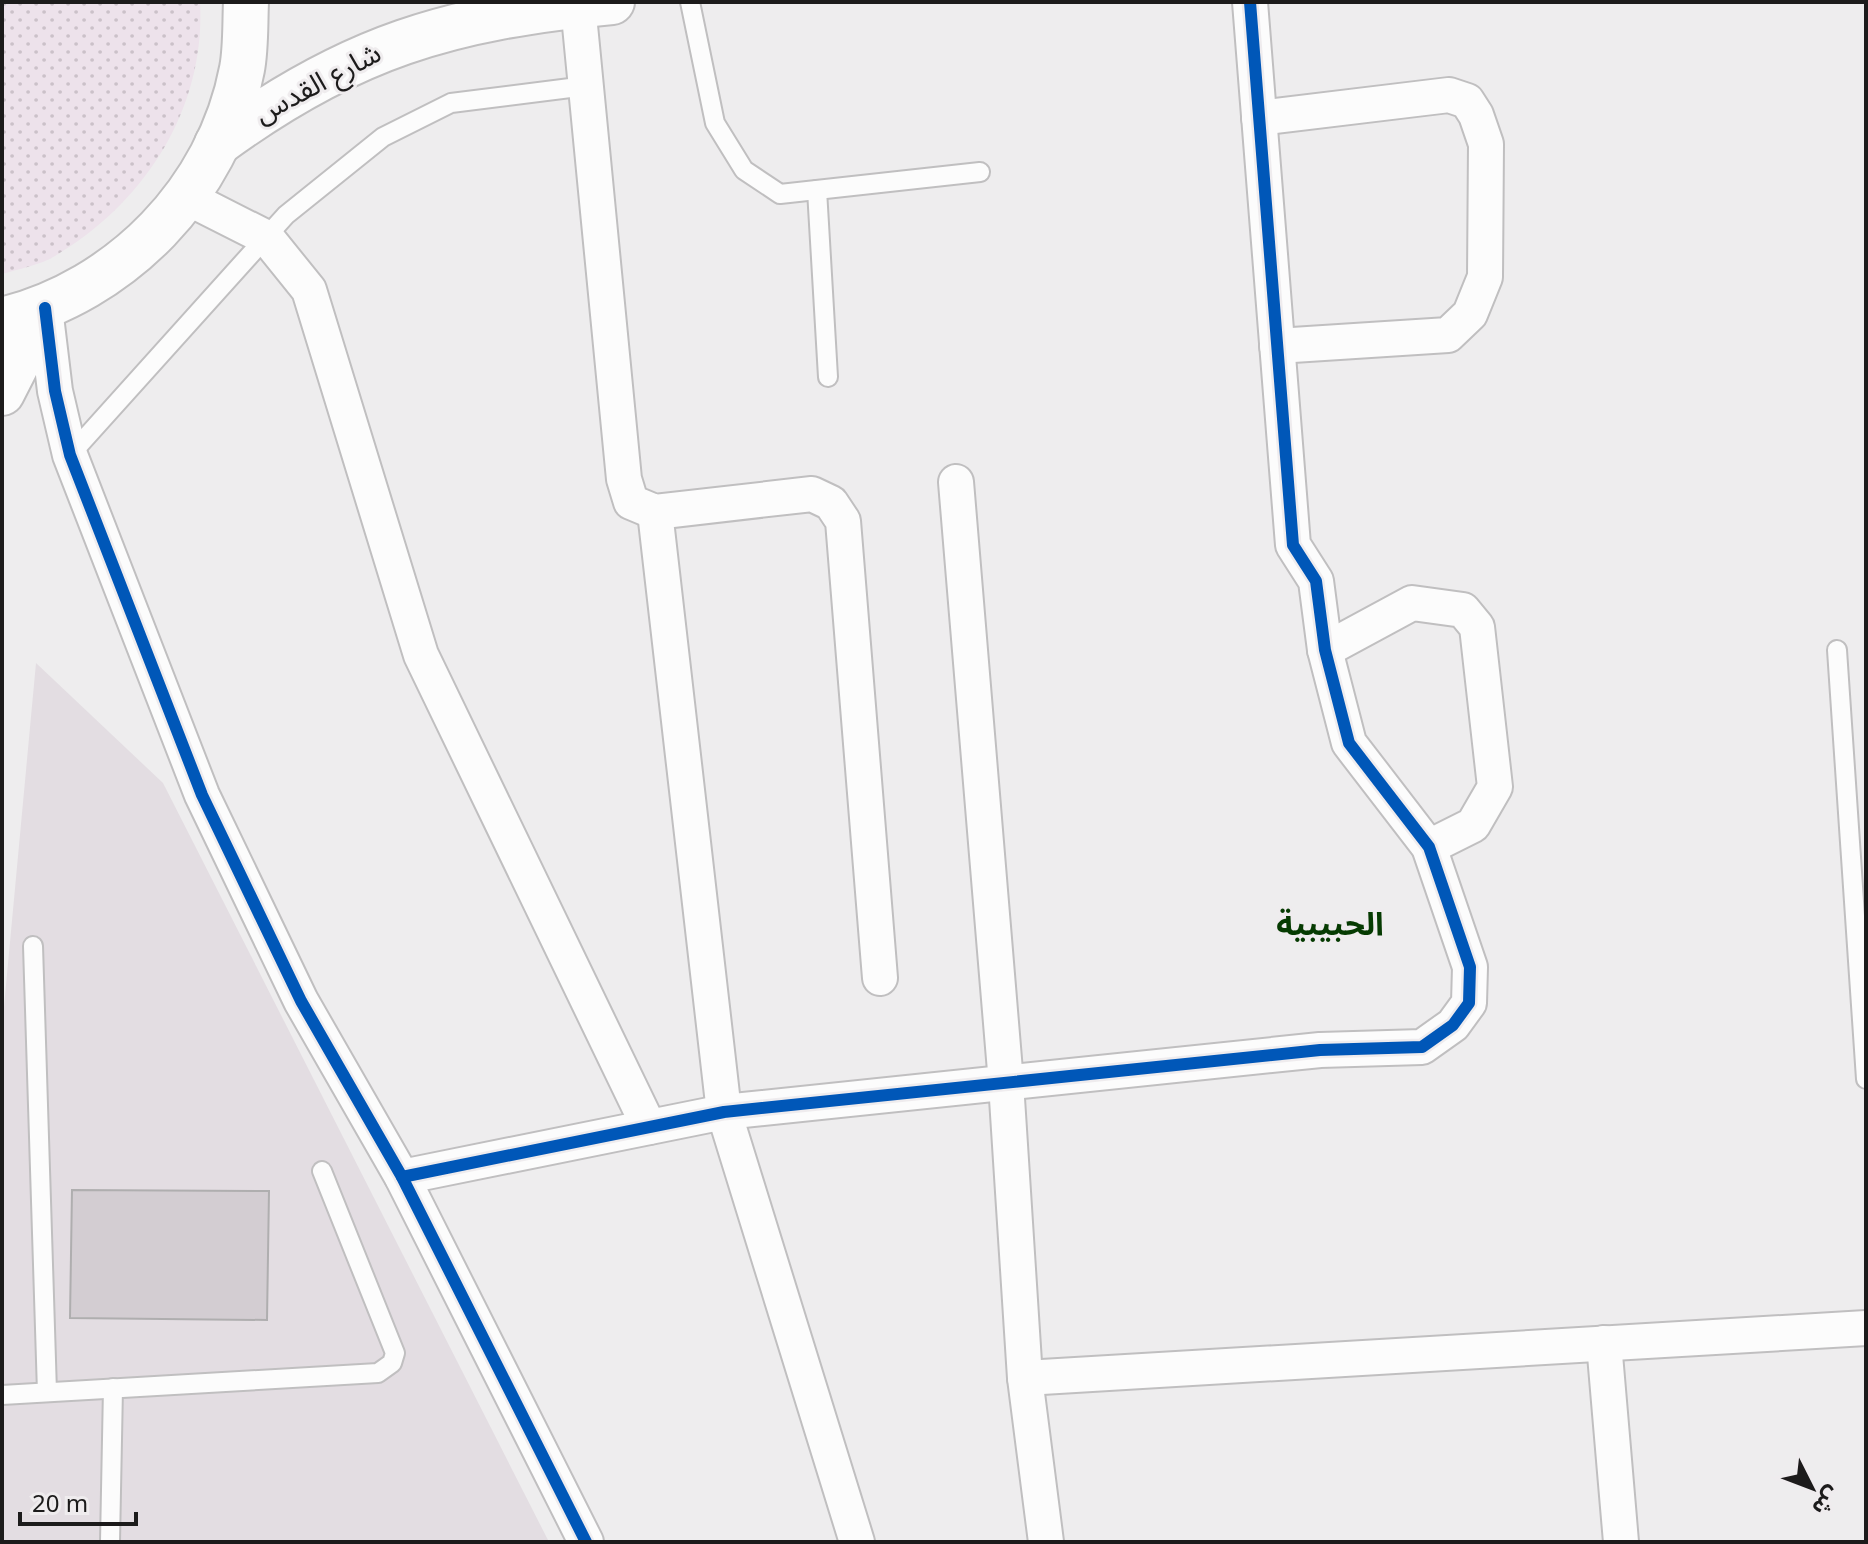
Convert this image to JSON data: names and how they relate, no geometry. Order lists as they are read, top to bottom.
{
  "streets": {
    "main road": ["شارع القدس"]
  },
  "districts": ["الحبيبية"],
  "scale_bar": "20 m",
  "north": "bottom right"
}
